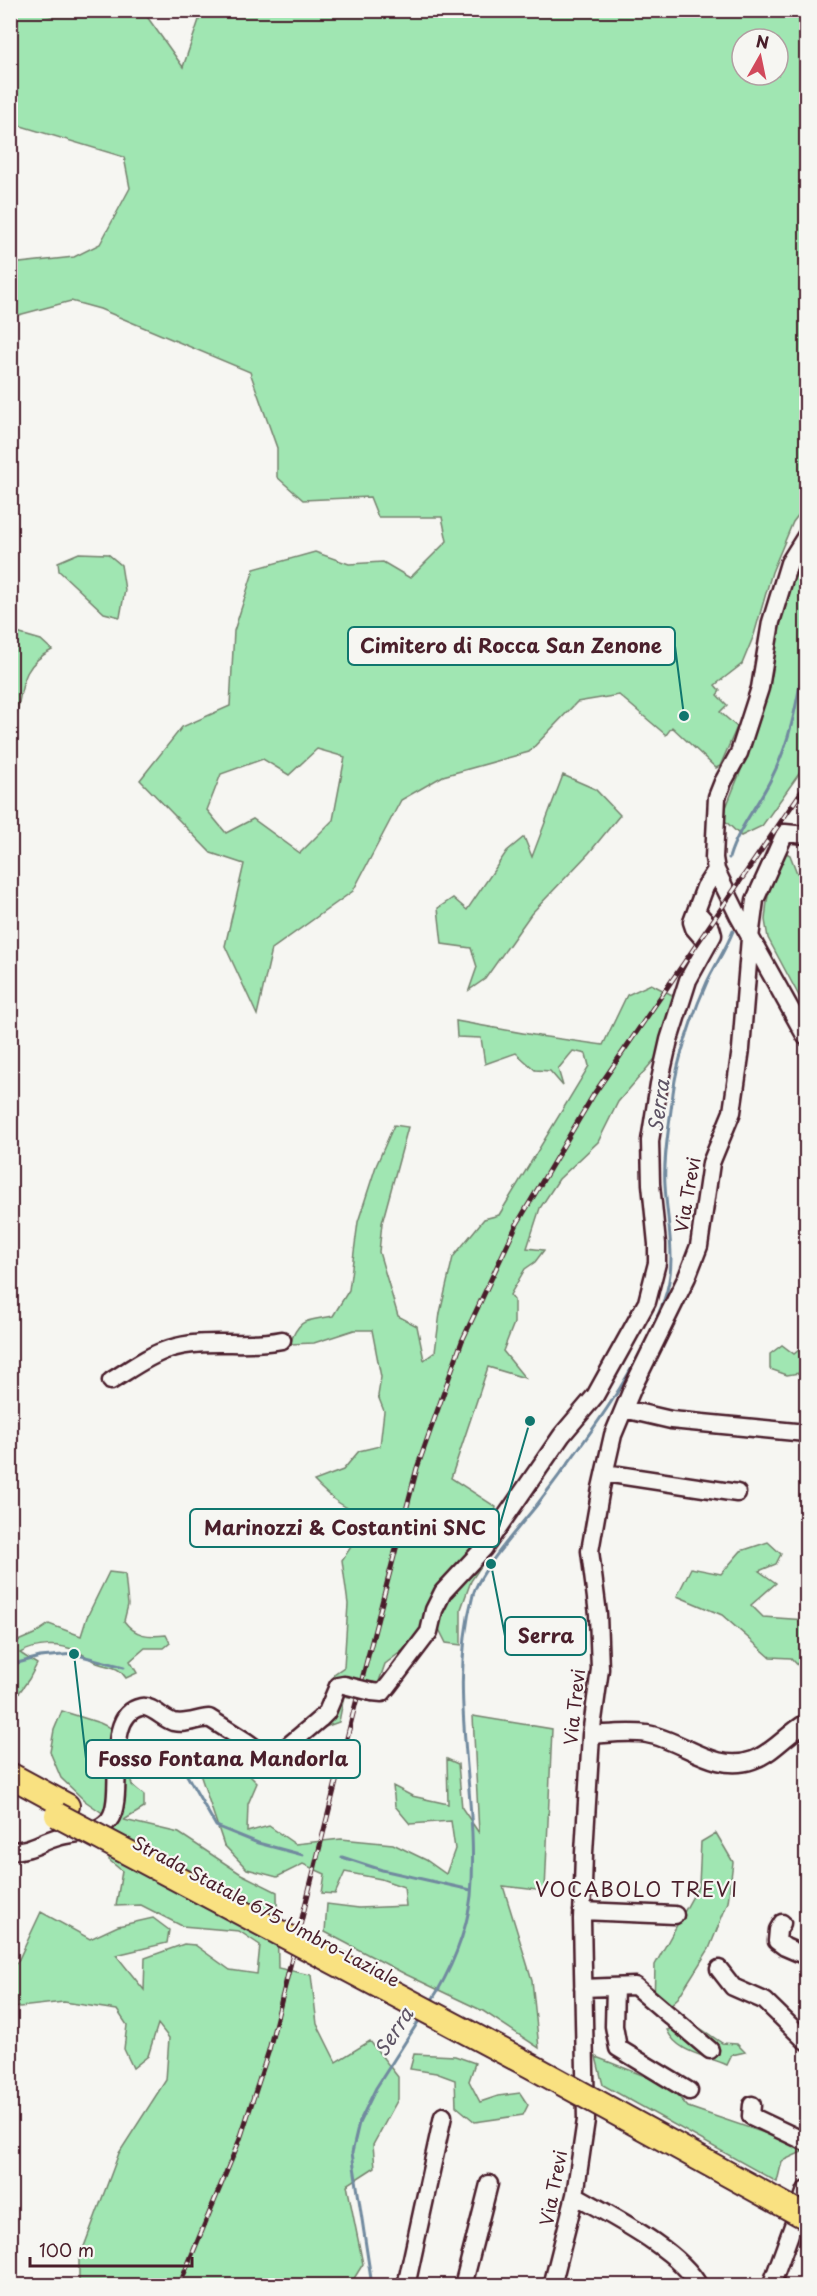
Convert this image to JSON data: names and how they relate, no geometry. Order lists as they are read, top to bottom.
{
  "streets": {
    "highway": ["Strada Statale 675 Umbro-Laziale"],
    "street": ["Via Trevi"]
  },
  "districts": ["VOCABOLO TREVI"],
  "water": ["Serra"],
  "places": [
    "Cimitero di Rocca San Zenone",
    "Marinozzi & Costantini SNC",
    "Serra",
    "Fosso Fontana Mandorla"
  ],
  "scale_bar": "100 m",
  "north": "top"
}
